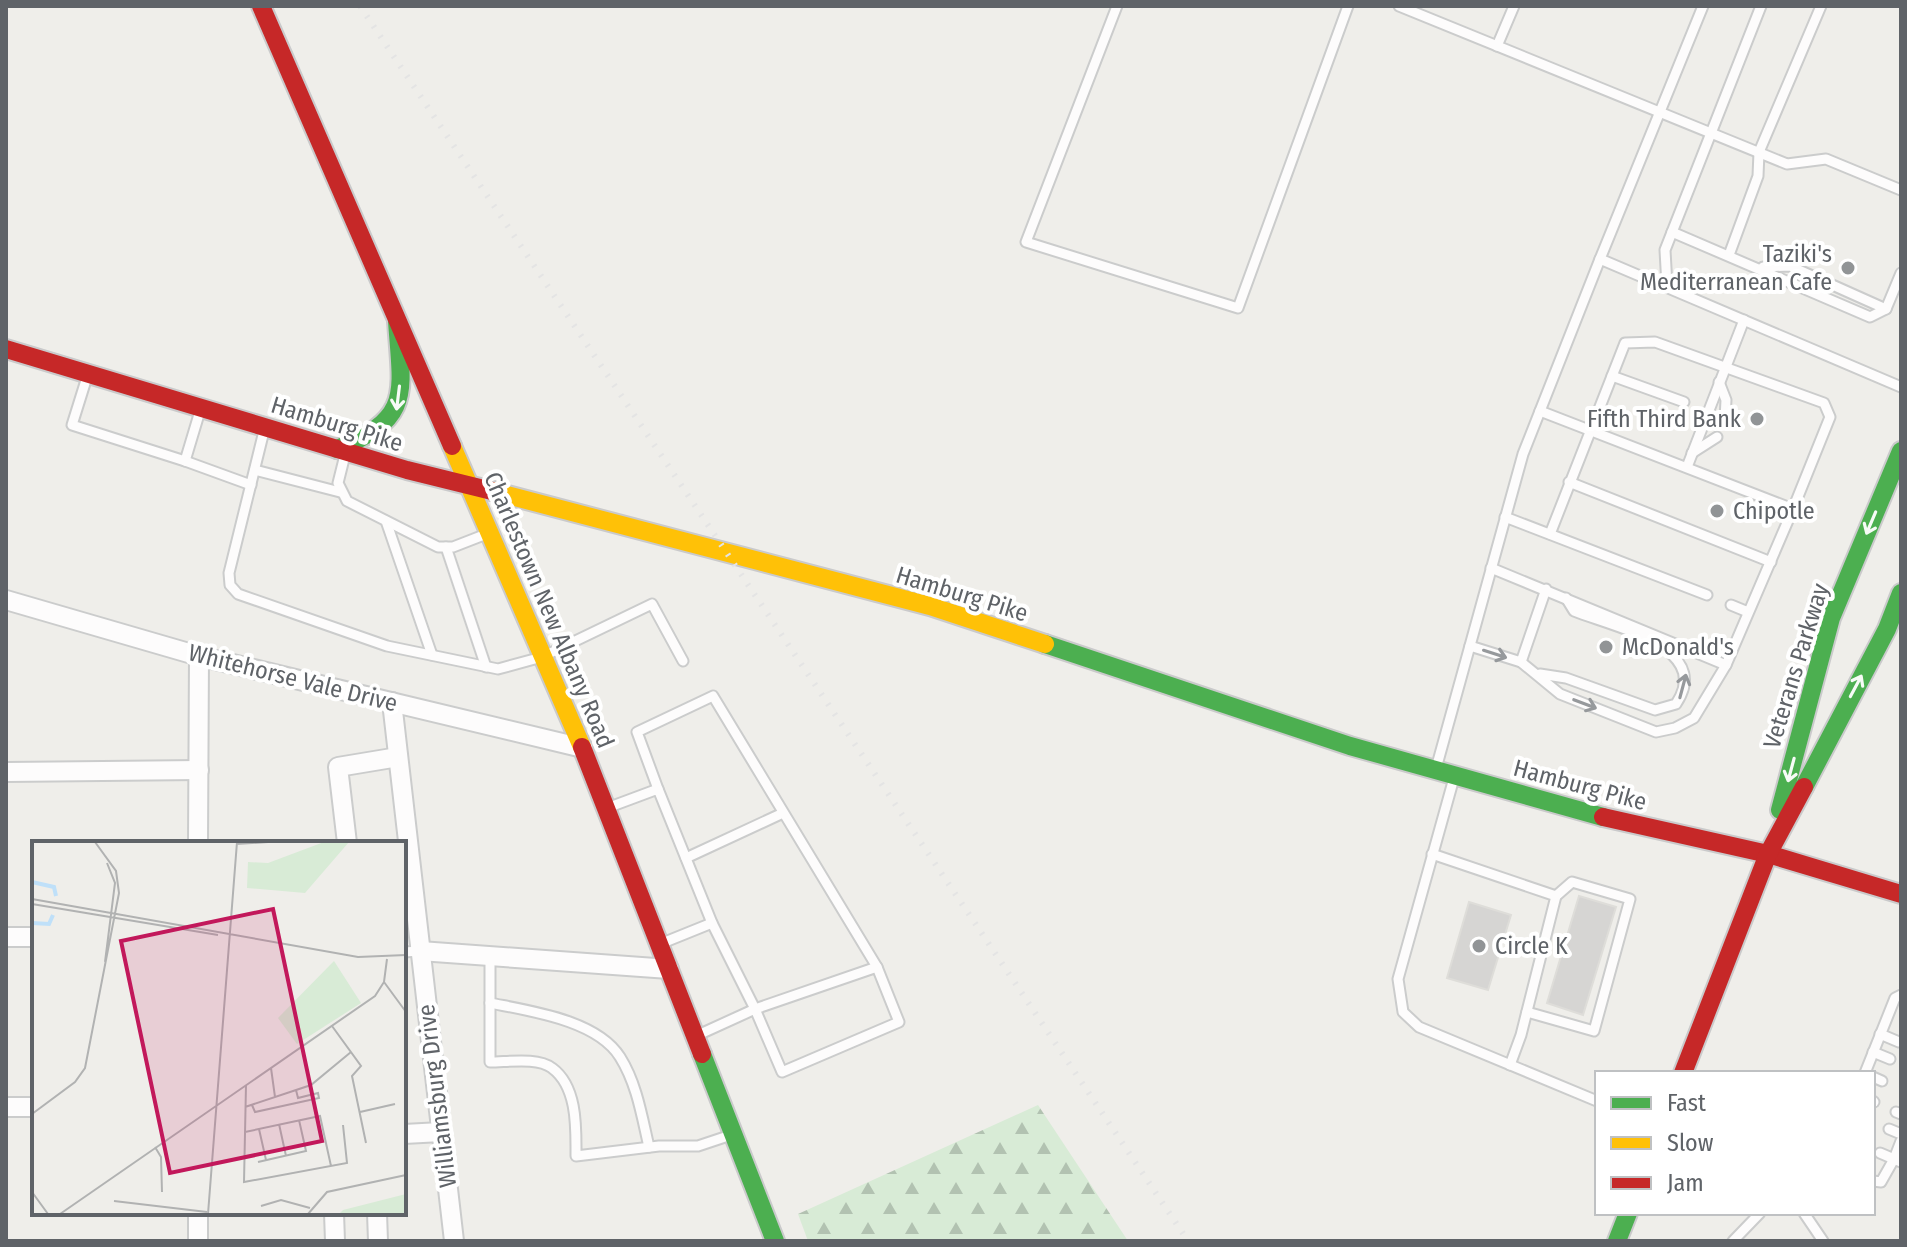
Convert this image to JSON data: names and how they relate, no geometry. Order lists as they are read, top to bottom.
{
  "streets": {
    "main road": ["Hamburg Pike", "Charlestown New Albany Road", "Veterans Parkway"],
    "street": ["Whitehorse Vale Drive", "Williamsburg Drive"]
  },
  "crossings": [
    ["Hamburg Pike", "Charlestown New Albany Road"],
    ["Hamburg Pike", "Veterans Parkway"],
    ["Charlestown New Albany Road", "Whitehorse Vale Drive"],
    ["Whitehorse Vale Drive", "Williamsburg Drive"]
  ],
  "places": [
    "Taziki's Mediterranean Cafe",
    "Fifth Third Bank",
    "Chipotle",
    "McDonald's",
    "Circle K"
  ],
  "legend": ["Fast", "Slow", "Jam"]
}
